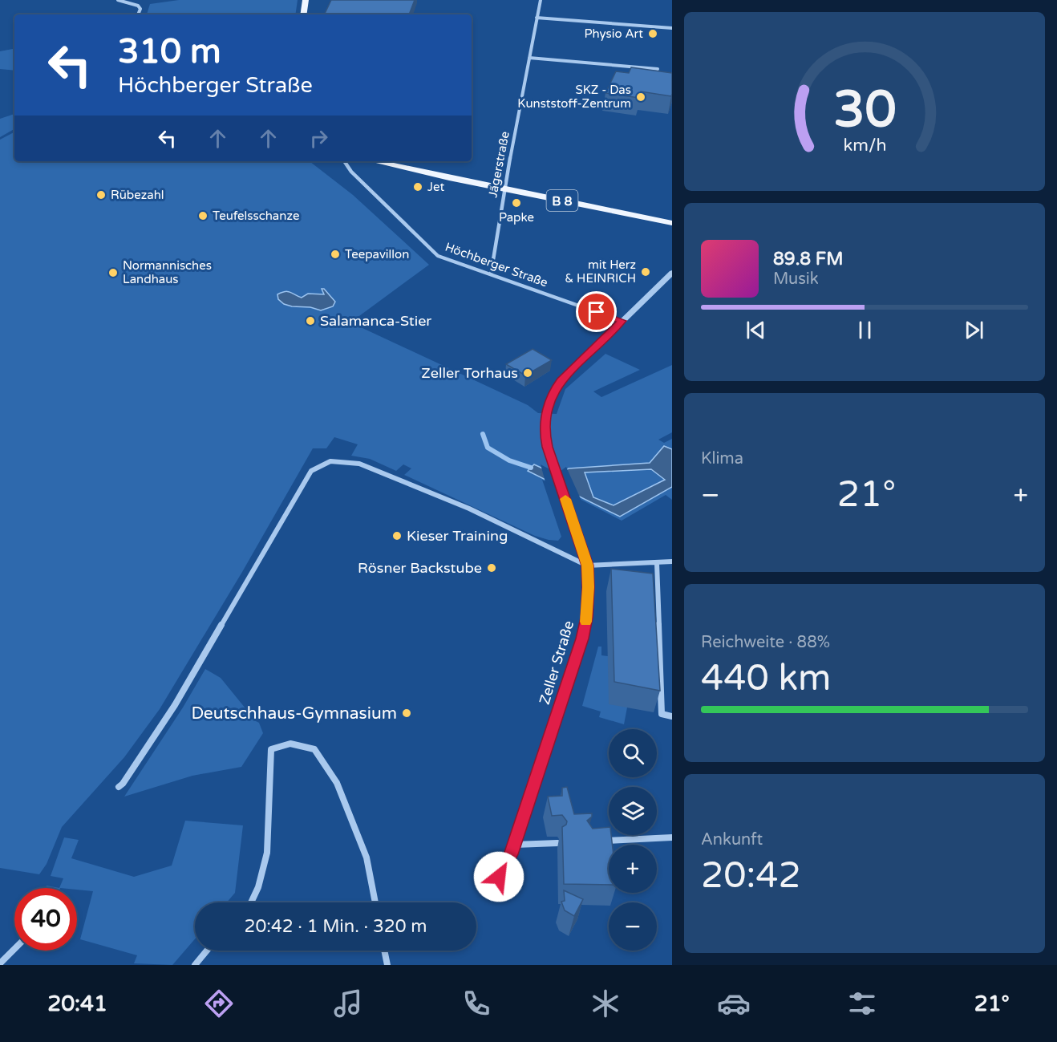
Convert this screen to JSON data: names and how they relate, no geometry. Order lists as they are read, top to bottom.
{
  "streets": {
    "main road": ["B 8"],
    "street": ["Jägerstraße", "Höchberger Straße", "Zeller Straße"]
  },
  "crossings": [
    ["Jägerstraße", "B 8"],
    ["Jägerstraße", "Höchberger Straße"],
    ["Höchberger Straße", "Zeller Straße"]
  ],
  "places": [
    "Physio Art",
    "SKZ - Das Kunststoff-Zentrum",
    "Jet",
    "Rübezahl",
    "Papke",
    "Teufelsschanze",
    "Teepavillon",
    "mit Herz & HEINRICH",
    "Normannisches Landhaus",
    "Salamanca-Stier",
    "Zeller Torhaus",
    "Kieser Training",
    "Rösner Backstube",
    "Deutschhaus-Gymnasium"
  ],
  "page": {
    "turn": ["310 m", "Höchberger Straße"],
    "song": ["89.8 FM", "Musik"],
    "tile": [
      "Klima",
      ["Reichweite · 88%", "440 km"],
      ["Ankunft", "20:42"]
    ],
    "heat": ["−", "21°", "+"],
    "map_buttons": ["+", "−"],
    "limit": "40",
    "trip": "20:42 · 1 Min. · 320 m",
    "tabs": ["20:41", "21°"],
    "gauge": ["30", "km/h"]
  }
}
